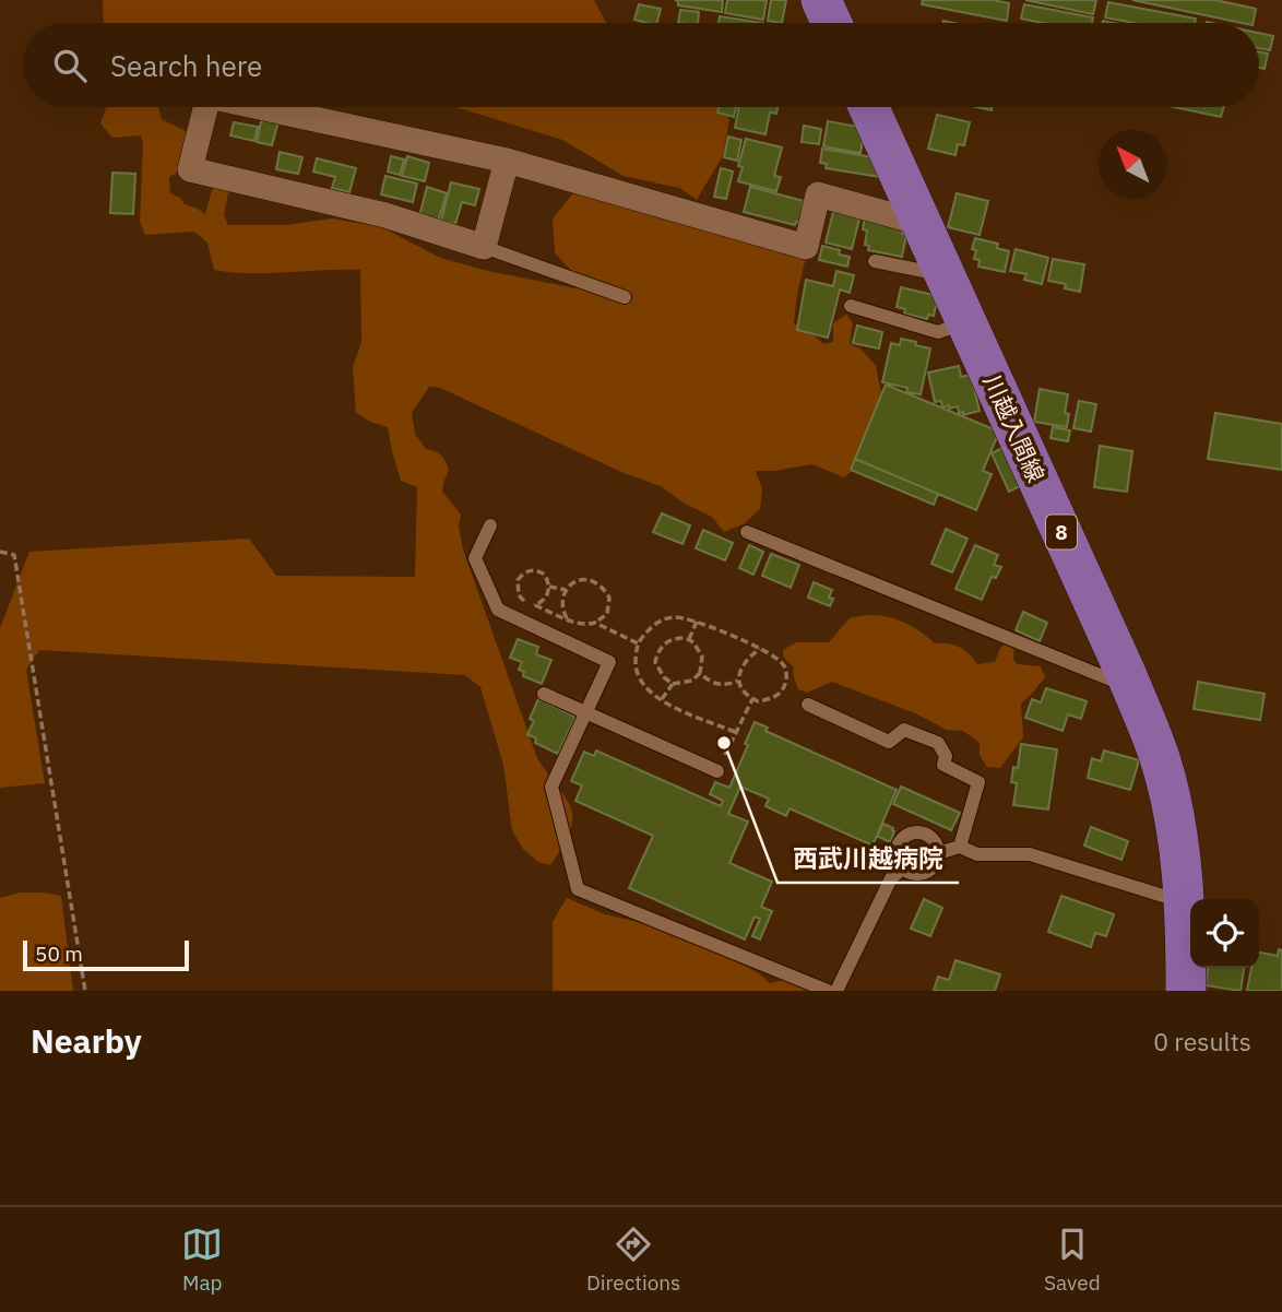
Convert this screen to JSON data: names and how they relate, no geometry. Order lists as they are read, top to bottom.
{
  "streets": {
    "main road": ["川越入間線", "8"]
  },
  "places": ["西武川越病院"],
  "scale_bar": "50 m",
  "north": "top left",
  "page": {
    "search": "Search here",
    "scale": "50 m",
    "heading": ["Nearby", "0 results"],
    "nav": ["Map", "Directions", "Saved"]
  }
}
